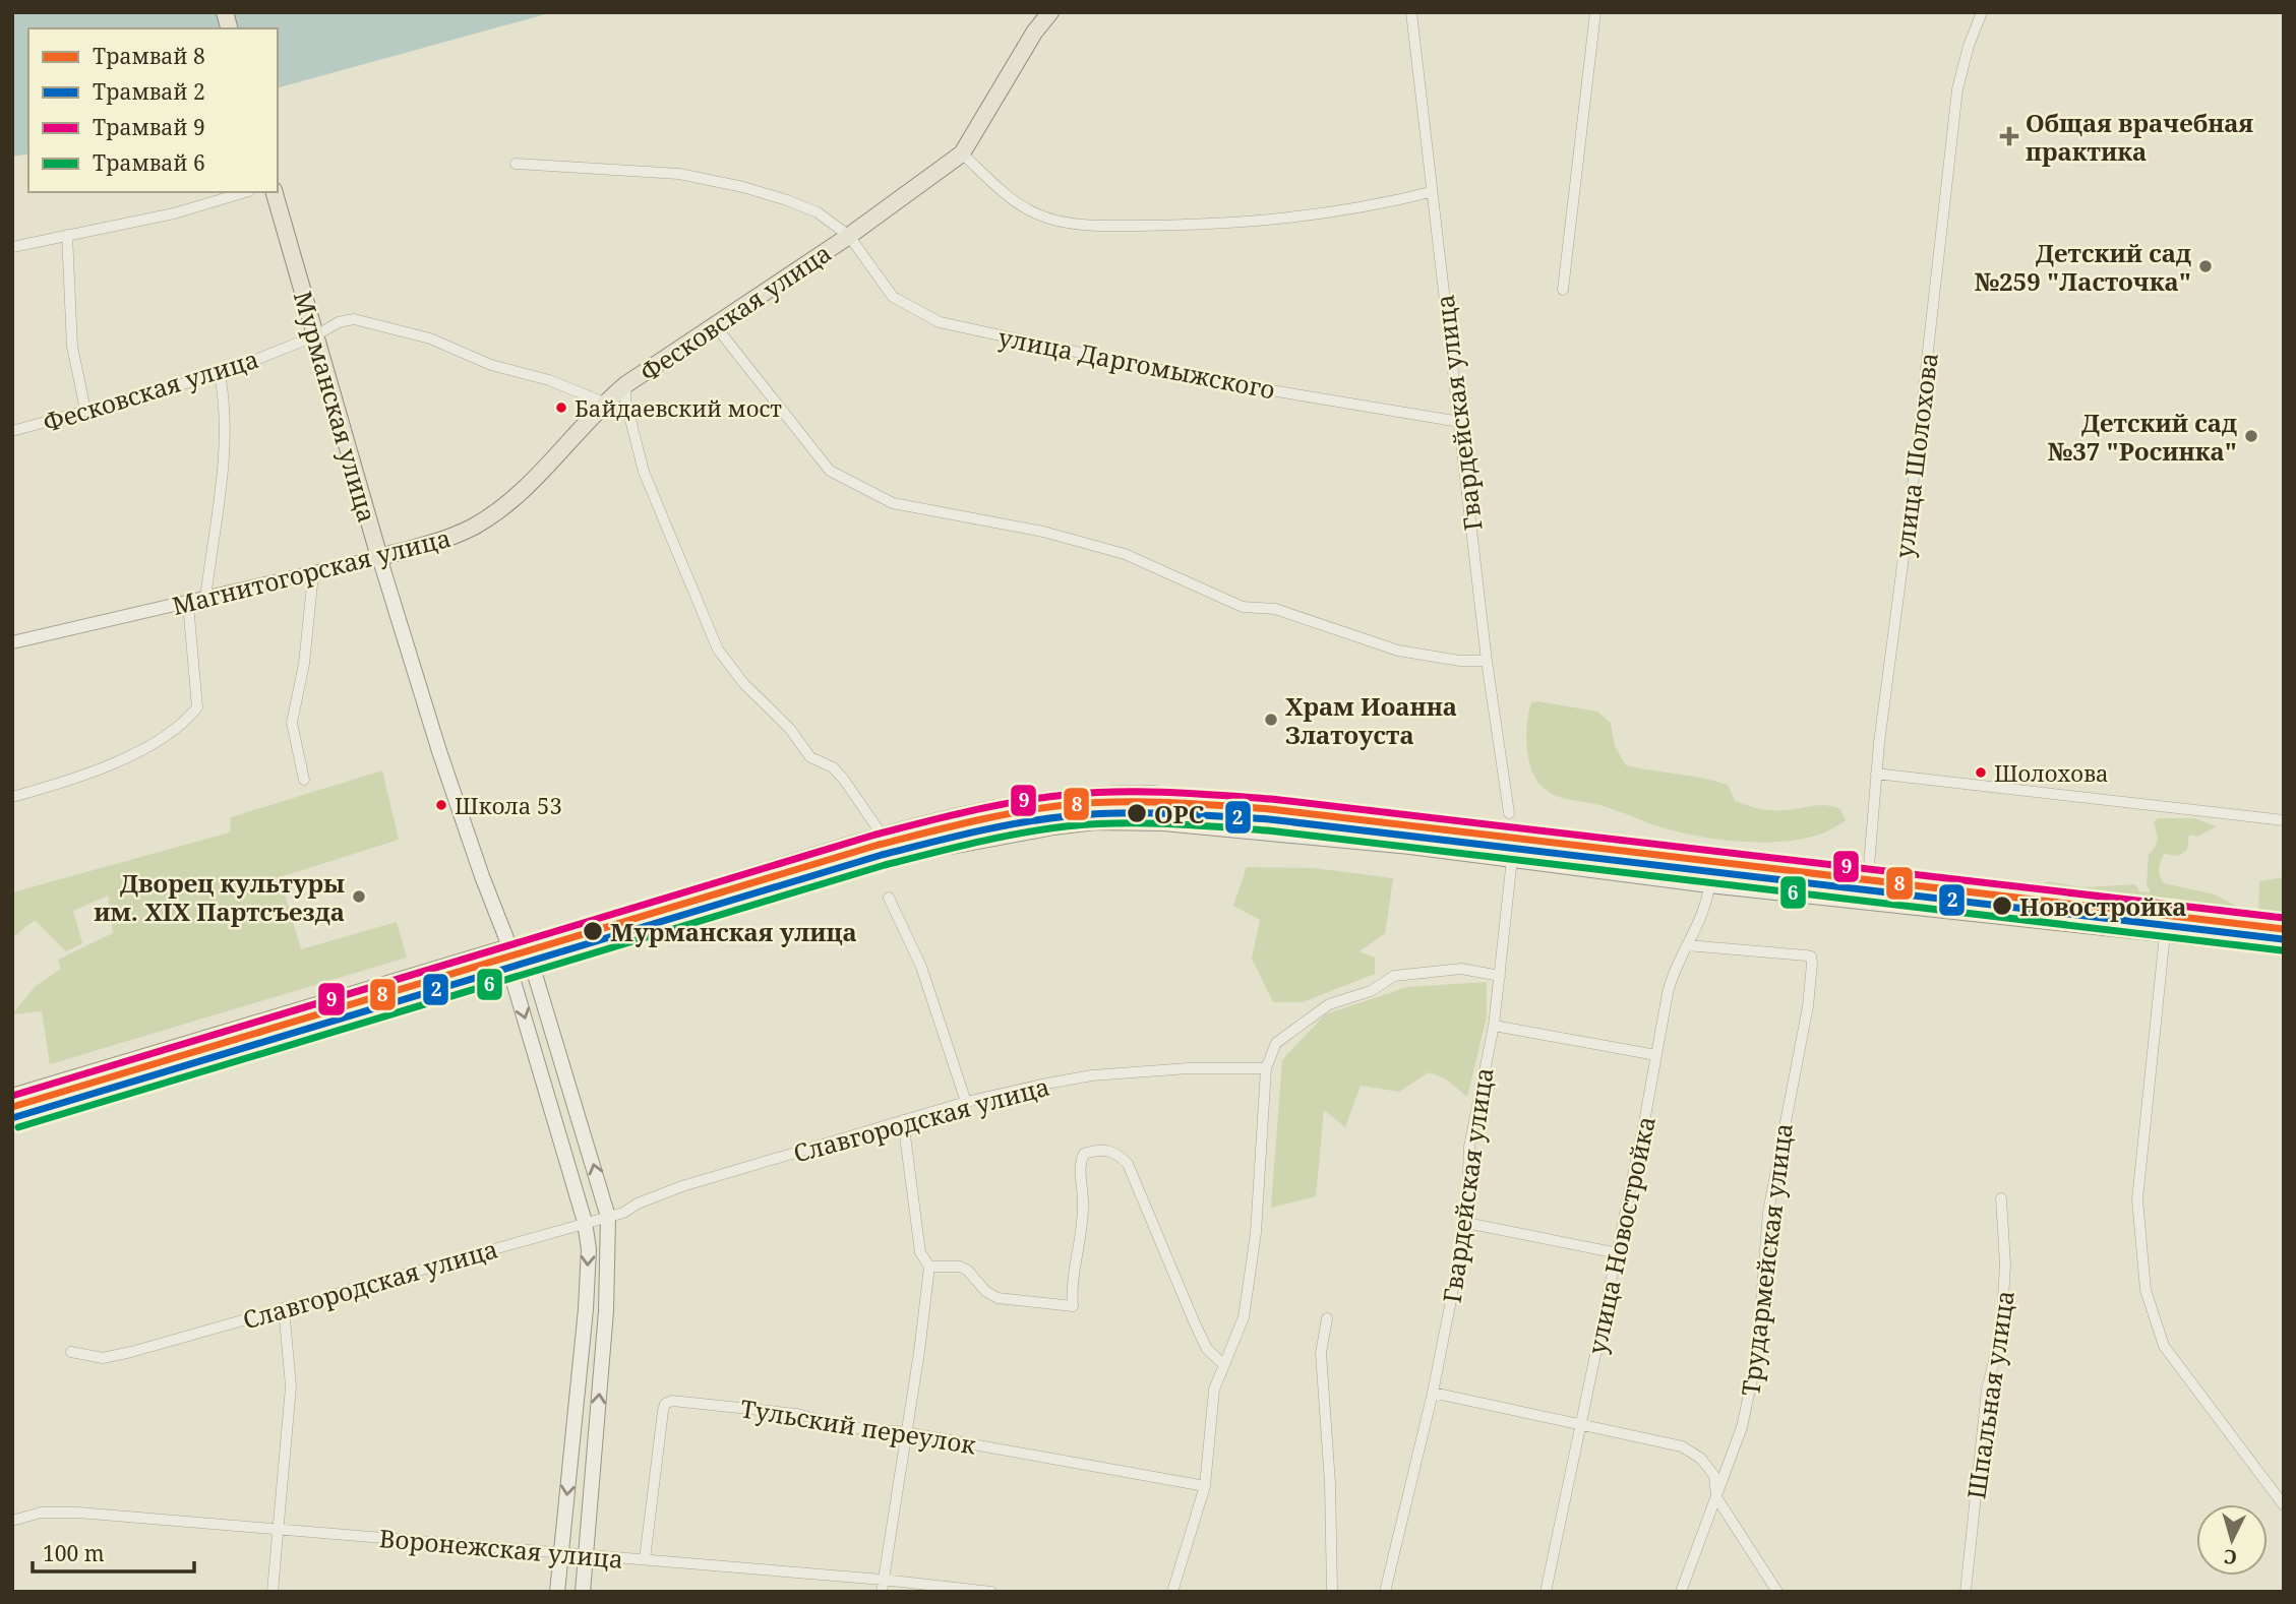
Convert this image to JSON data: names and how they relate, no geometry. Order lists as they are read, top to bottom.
{
  "streets": {
    "main road": ["Фесковская улица", "Мурманская улица", "Магнитогорская улица"],
    "street": [
      "улица Даргомыжского",
      "Гвардейская улица",
      "улица Шолохова",
      "Славгородская улица",
      "улица Новостройка",
      "Трудармейская улица",
      "Шпальная улица",
      "Тульский переулок",
      "Воронежская улица"
    ]
  },
  "crossings": [
    ["Фесковская улица", "улица Даргомыжского"],
    ["Фесковская улица", "Мурманская улица"],
    ["Фесковская улица", "Магнитогорская улица"],
    ["улица Даргомыжского", "Гвардейская улица"],
    ["Мурманская улица", "Магнитогорская улица"],
    ["Мурманская улица", "Славгородская улица"],
    ["Мурманская улица", "Воронежская улица"],
    ["улица Новостройка", "Трудармейская улица"],
    ["Тульский переулок", "Воронежская улица"]
  ],
  "places": {
    "health": ["Общая врачебная практика"],
    "other": [
      "Детский сад №259 \"Ласточка\"",
      "Байдаевский мост",
      "Детский сад №37 \"Росинка\"",
      "Храм Иоанна Златоуста",
      "Шолохова",
      "Школа 53",
      "ОРС",
      "Дворец культуры им. XIX Партсъезда",
      "Новостройка",
      "Мурманская улица"
    ]
  },
  "lines": [
    "tram line 9",
    "tram line 8",
    "tram line 2",
    "tram line 6"
  ],
  "legend": [
    "Трамвай 8",
    "Трамвай 2",
    "Трамвай 9",
    "Трамвай 6"
  ],
  "scale_bar": "100 m",
  "north": "bottom"
}
